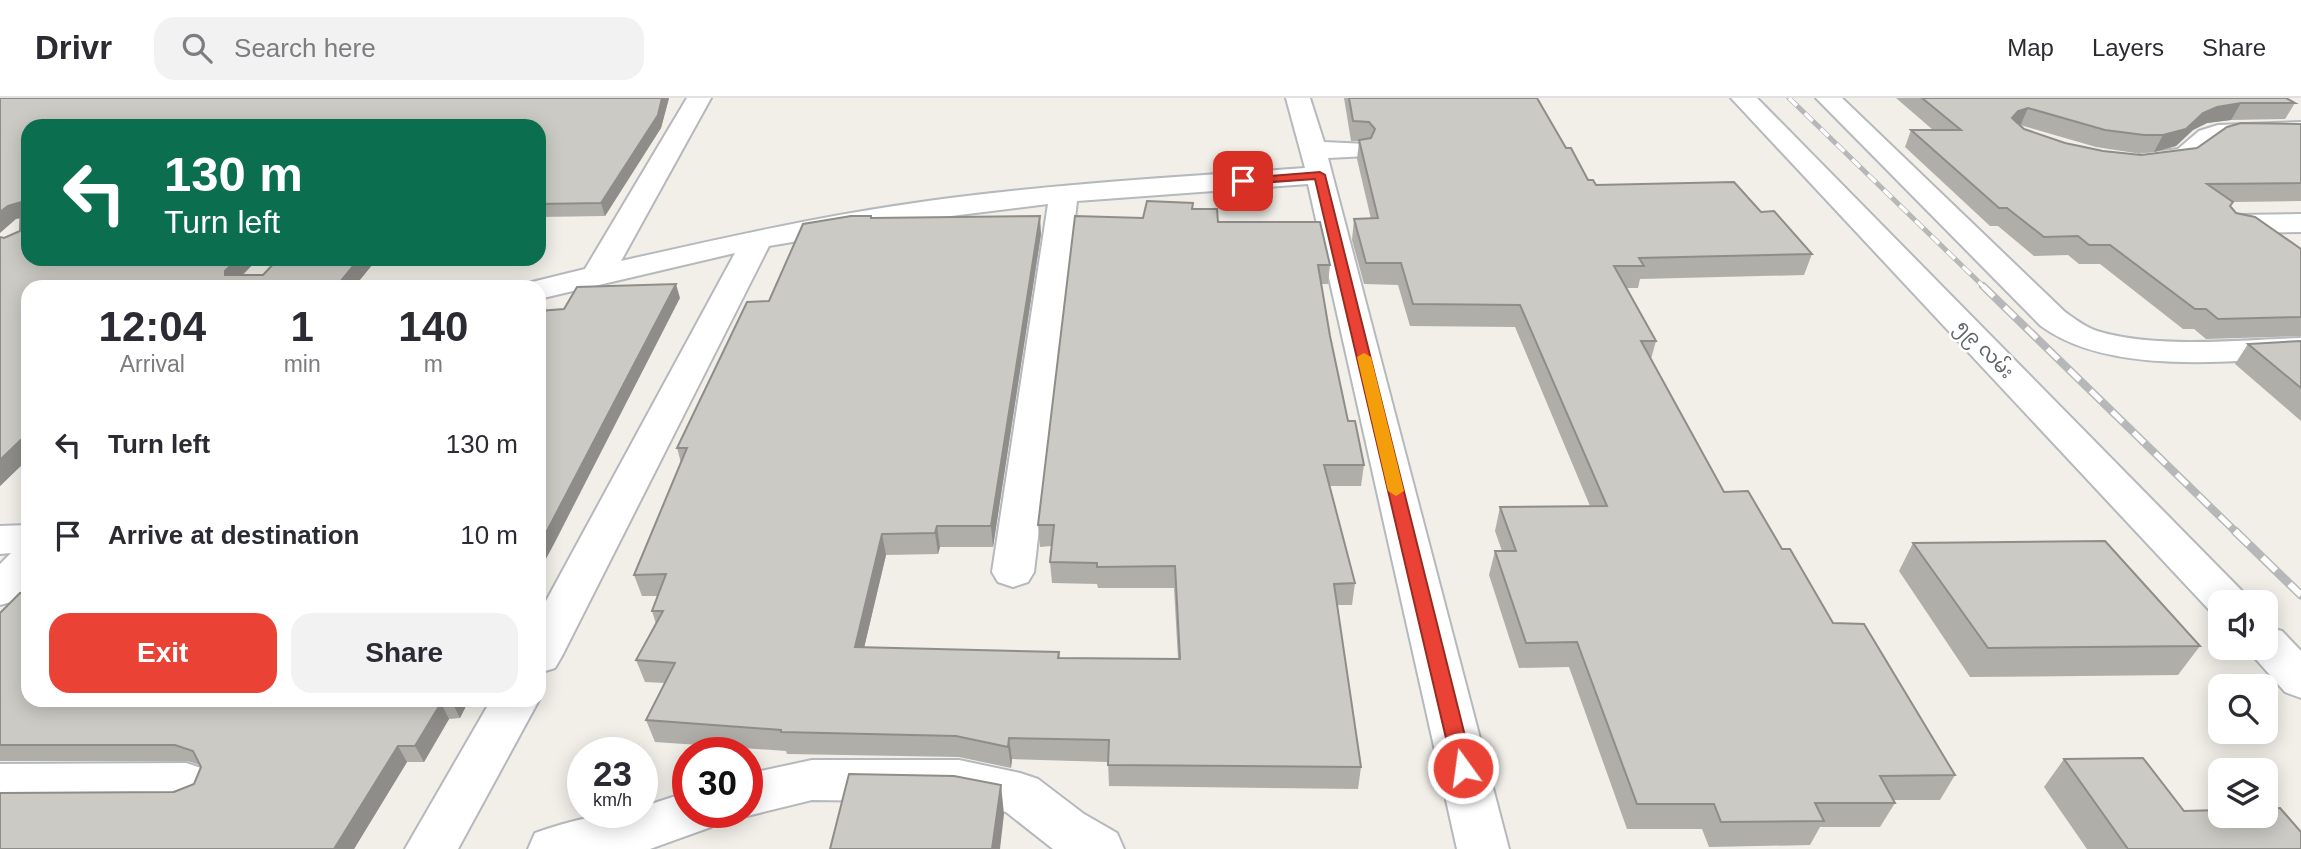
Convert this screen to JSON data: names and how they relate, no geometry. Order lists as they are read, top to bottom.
{
  "streets": {
    "street": ["၅၉ လမ်း"]
  },
  "page": {
    "header": "Drivr",
    "search": "Search here",
    "nav": ["Map", "Layers", "Share"],
    "turn": ["130 m", "Turn left"],
    "eta": [
      "12:04",
      "Arrival",
      "1",
      "min",
      "140",
      "m"
    ],
    "list": [
      {
        "name": "Turn left",
        "value": "130 m"
      },
      {
        "name": "Arrive at destination",
        "value": "10 m"
      }
    ],
    "buttons": ["Exit", "Share"],
    "speed": "23 km/h",
    "limit": "30"
  }
}
